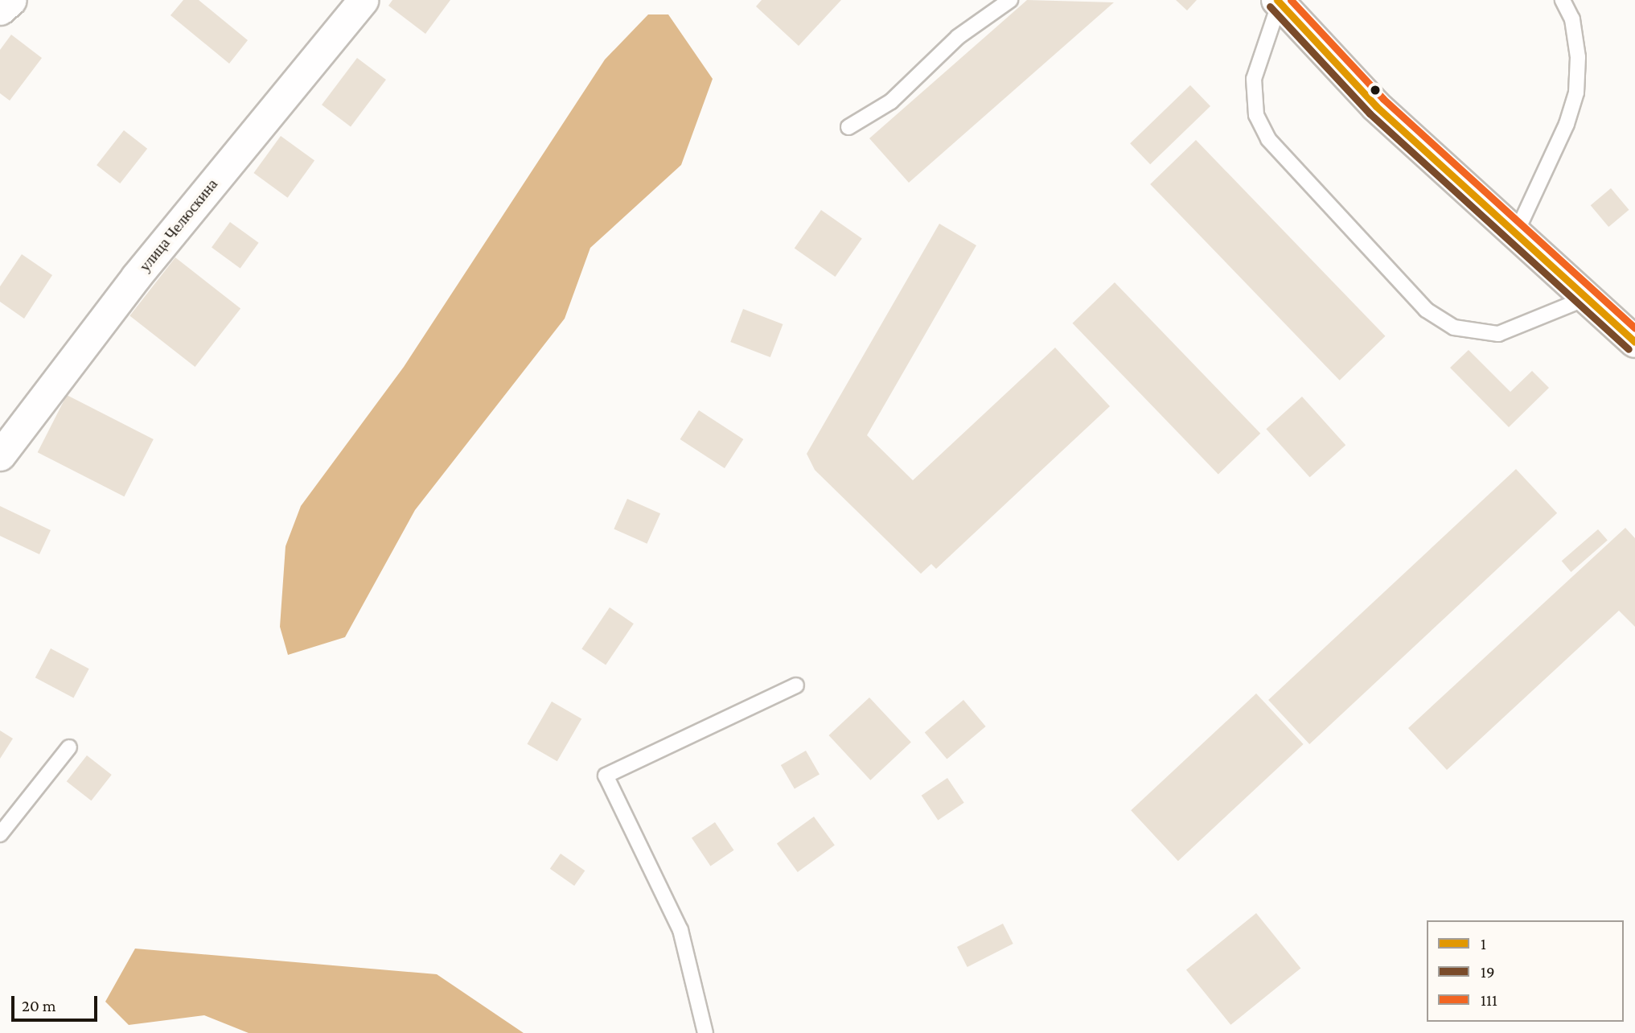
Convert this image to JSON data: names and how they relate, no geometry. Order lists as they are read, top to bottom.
{
  "streets": {
    "street": ["улица Челюскина"]
  },
  "lines": ["transit line 1", "transit line 111", "transit line 19"],
  "legend": ["1", "19", "111"],
  "scale_bar": "20 m"
}
